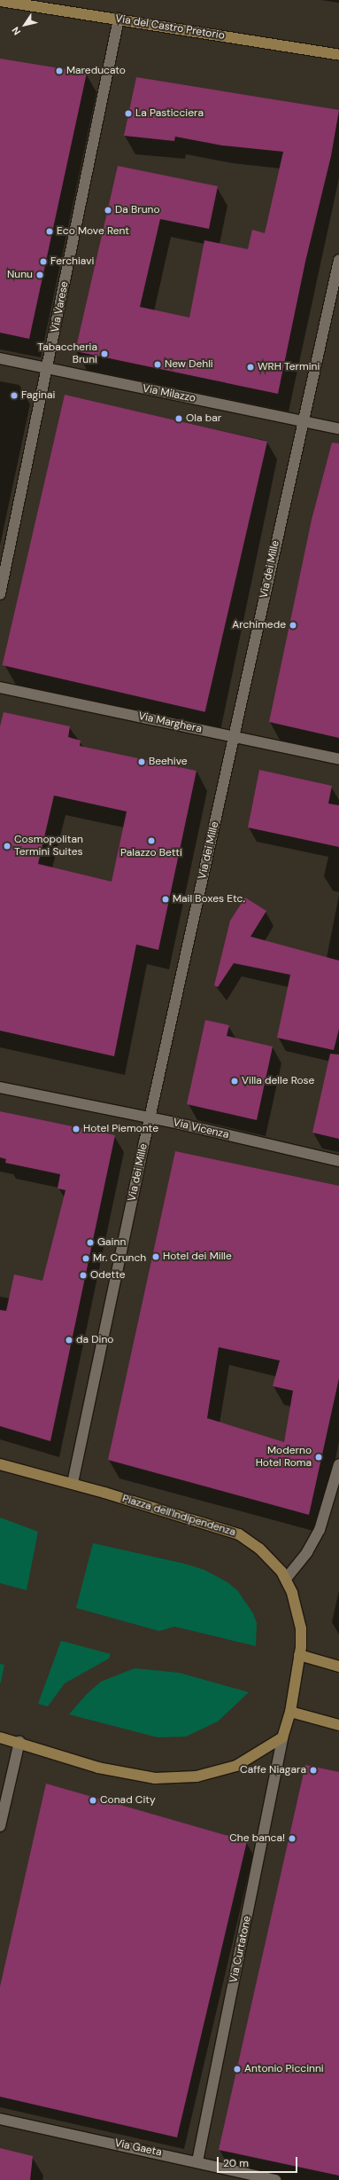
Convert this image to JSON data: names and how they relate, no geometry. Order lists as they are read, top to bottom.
{
  "streets": {
    "street": [
      "Via del Castro Pretorio",
      "Via Varese",
      "Via Milazzo",
      "Via dei Mille",
      "Via Marghera",
      "Via Vicenza",
      "Piazza dell'Indipendenza",
      "Via Curtatone",
      "Via Gaeta"
    ]
  },
  "crossings": [
    ["Via del Castro Pretorio", "Via Varese"],
    ["Via Varese", "Via Milazzo"],
    ["Via Milazzo", "Via dei Mille"],
    ["Via dei Mille", "Via Marghera"],
    ["Via dei Mille", "Via Vicenza"],
    ["Via dei Mille", "Piazza dell'Indipendenza"],
    ["Piazza dell'Indipendenza", "Via Curtatone"],
    ["Via Curtatone", "Via Gaeta"]
  ],
  "places": [
    "Mareducato",
    "La Pasticciera",
    "Da Bruno",
    "Eco Move Rent",
    "Ferchiavi",
    "Nunu",
    "Tabaccheria Bruni",
    "New Dehli",
    "WRH Termini",
    "Faginai",
    "Ola bar",
    "Archimede",
    "Beehive",
    "Palazzo Betti",
    "Cosmopolitan Termini Suites",
    "Mail Boxes Etc.",
    "Villa delle Rose",
    "Hotel Piemonte",
    "Gainn",
    "Hotel dei Mille",
    "Mr. Crunch",
    "Odette",
    "da Dino",
    "Moderno Hotel Roma",
    "Caffe Niagara",
    "Conad City",
    "Che banca!",
    "Antonio Piccinni"
  ],
  "scale_bar": "20 m",
  "north": "bottom left"
}
